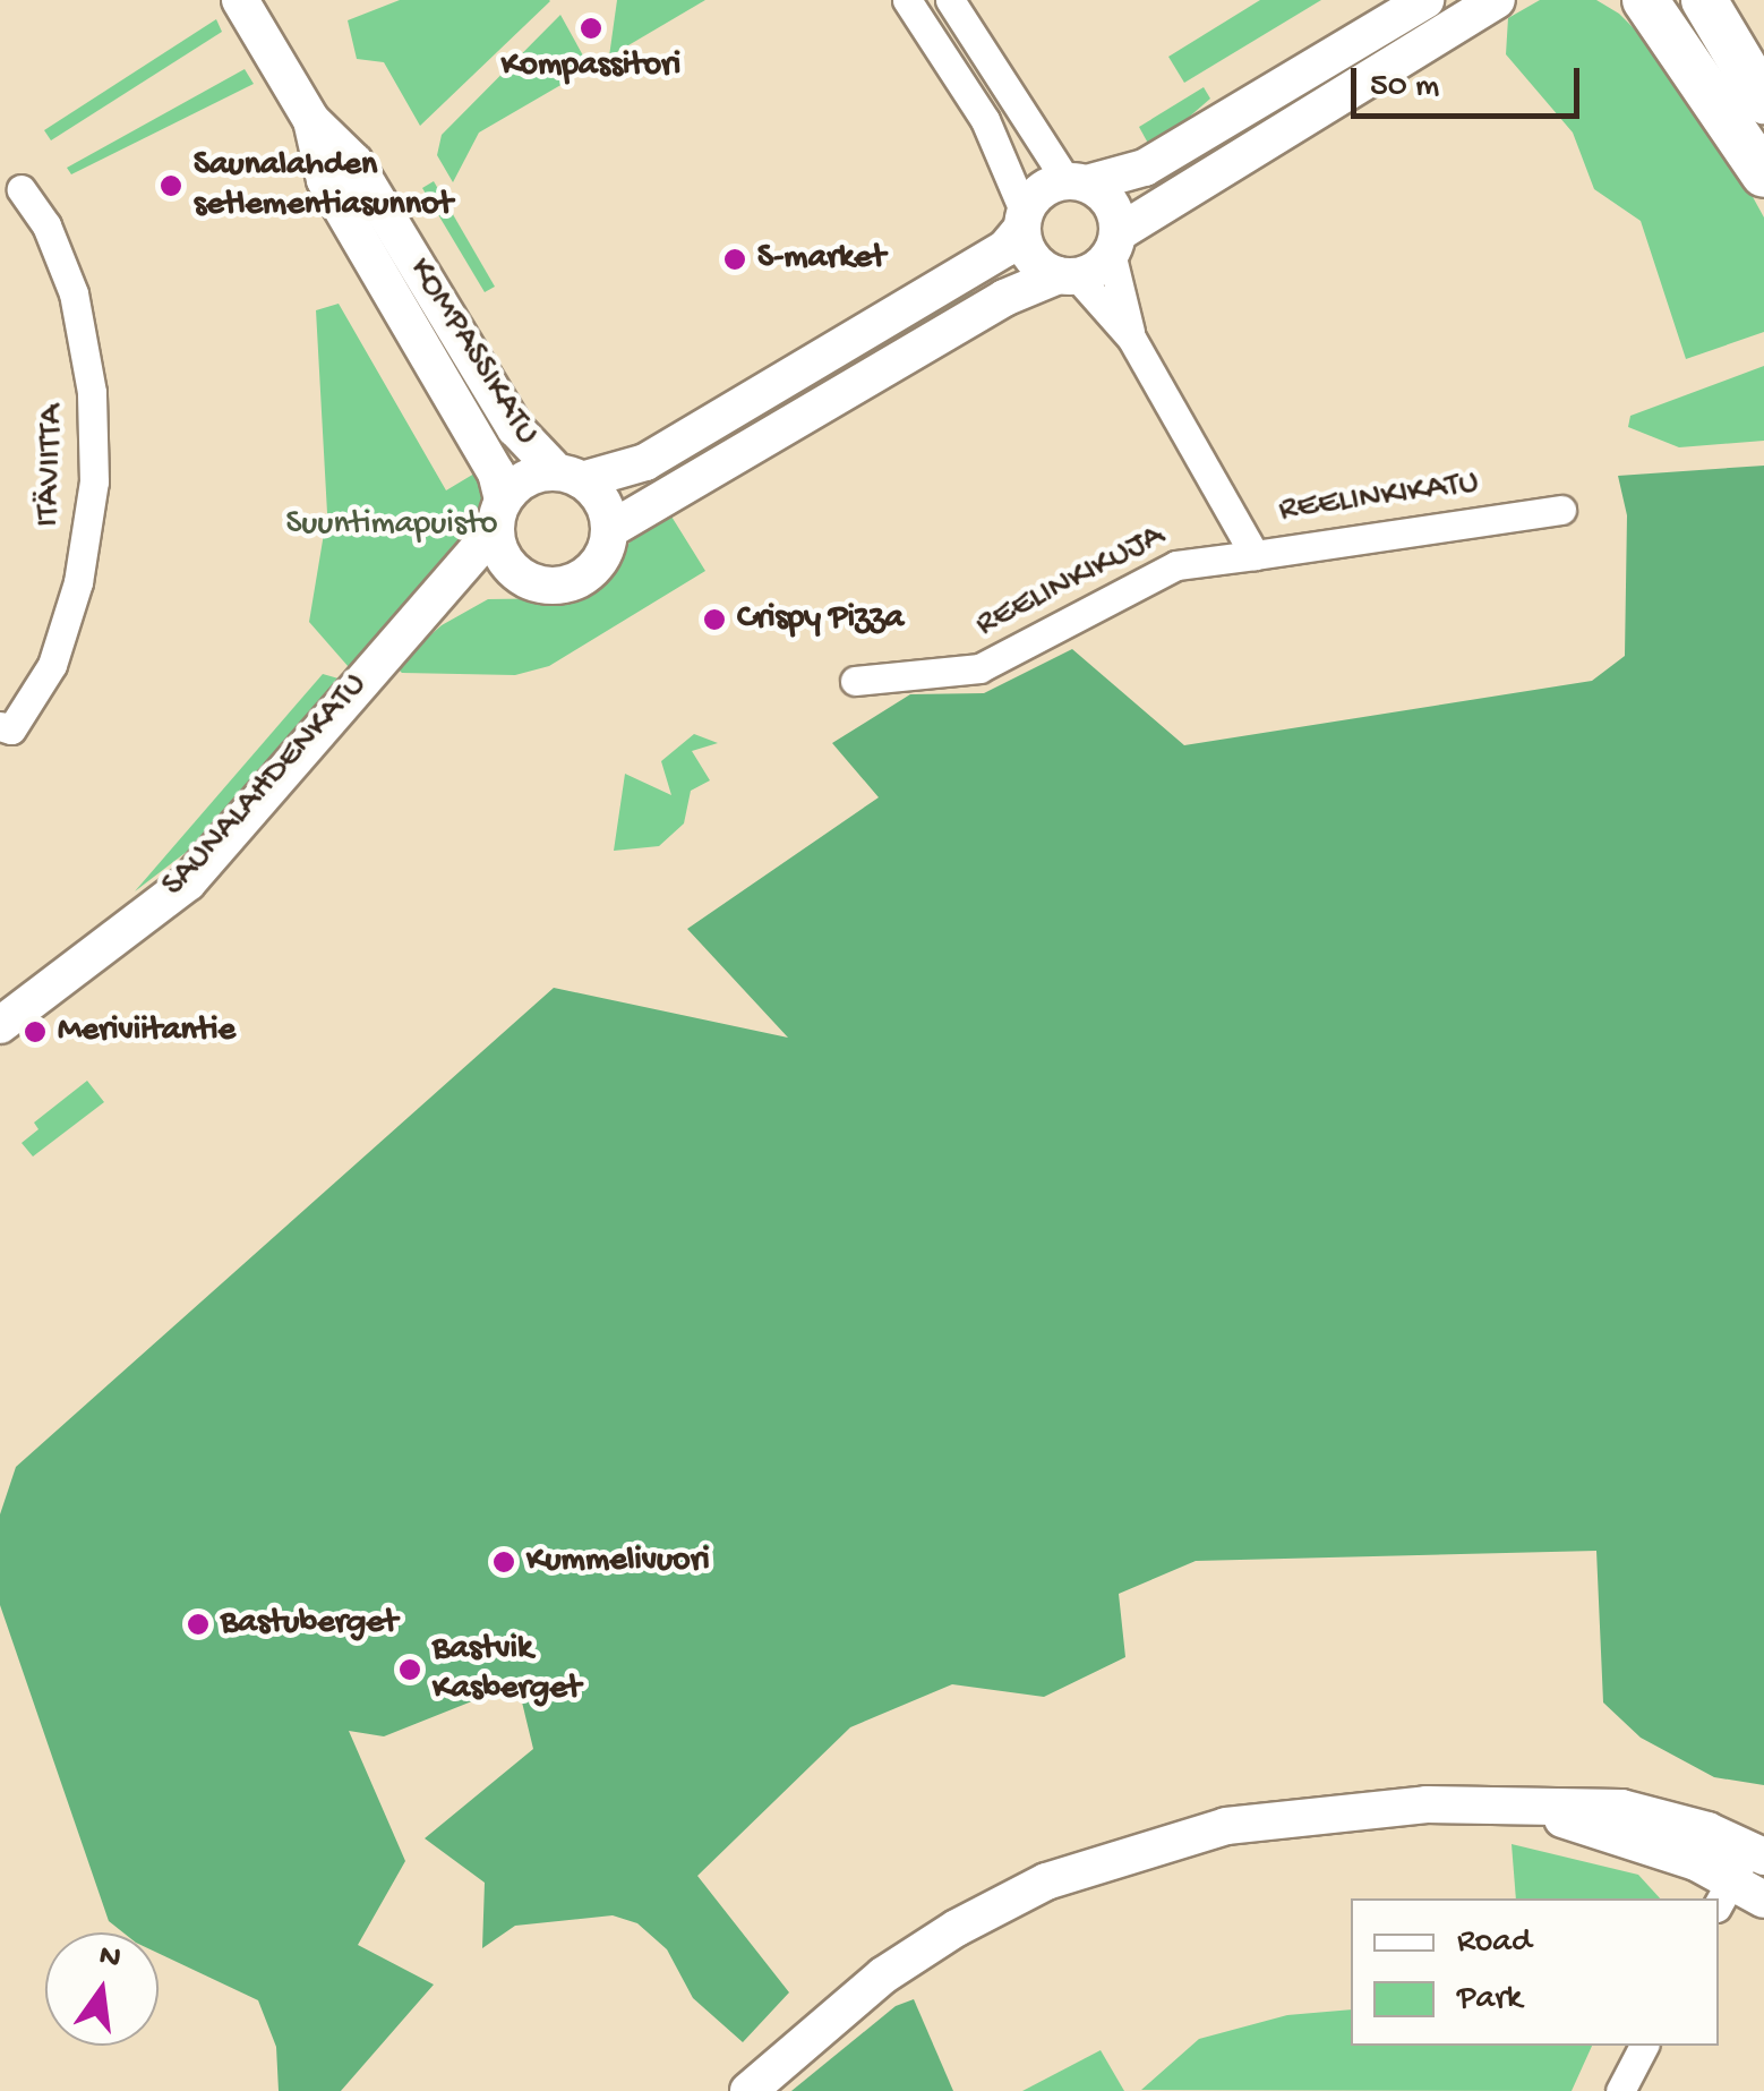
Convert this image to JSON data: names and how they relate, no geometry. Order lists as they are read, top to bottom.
{
  "streets": {
    "street": [
      "KOMPASSIKATU",
      "ITÄVIITTA",
      "REELINKIKATU",
      "REELINKIKUJA",
      "SAUNALAHDENKATU"
    ]
  },
  "crossings": [
    ["KOMPASSIKATU", "SAUNALAHDENKATU"],
    ["REELINKIKATU", "REELINKIKUJA"]
  ],
  "parks": ["Suuntimapuisto"],
  "places": [
    "Kompassitori",
    "Saunalahden setlementiasunnot",
    "S-market",
    "Crispy Pizza",
    "Meriviitantie",
    "Kummelivuori",
    "Bastuberget",
    "Bastvik Kasberget"
  ],
  "legend": ["Road", "Park"],
  "scale_bar": "50 m",
  "north": "top"
}
